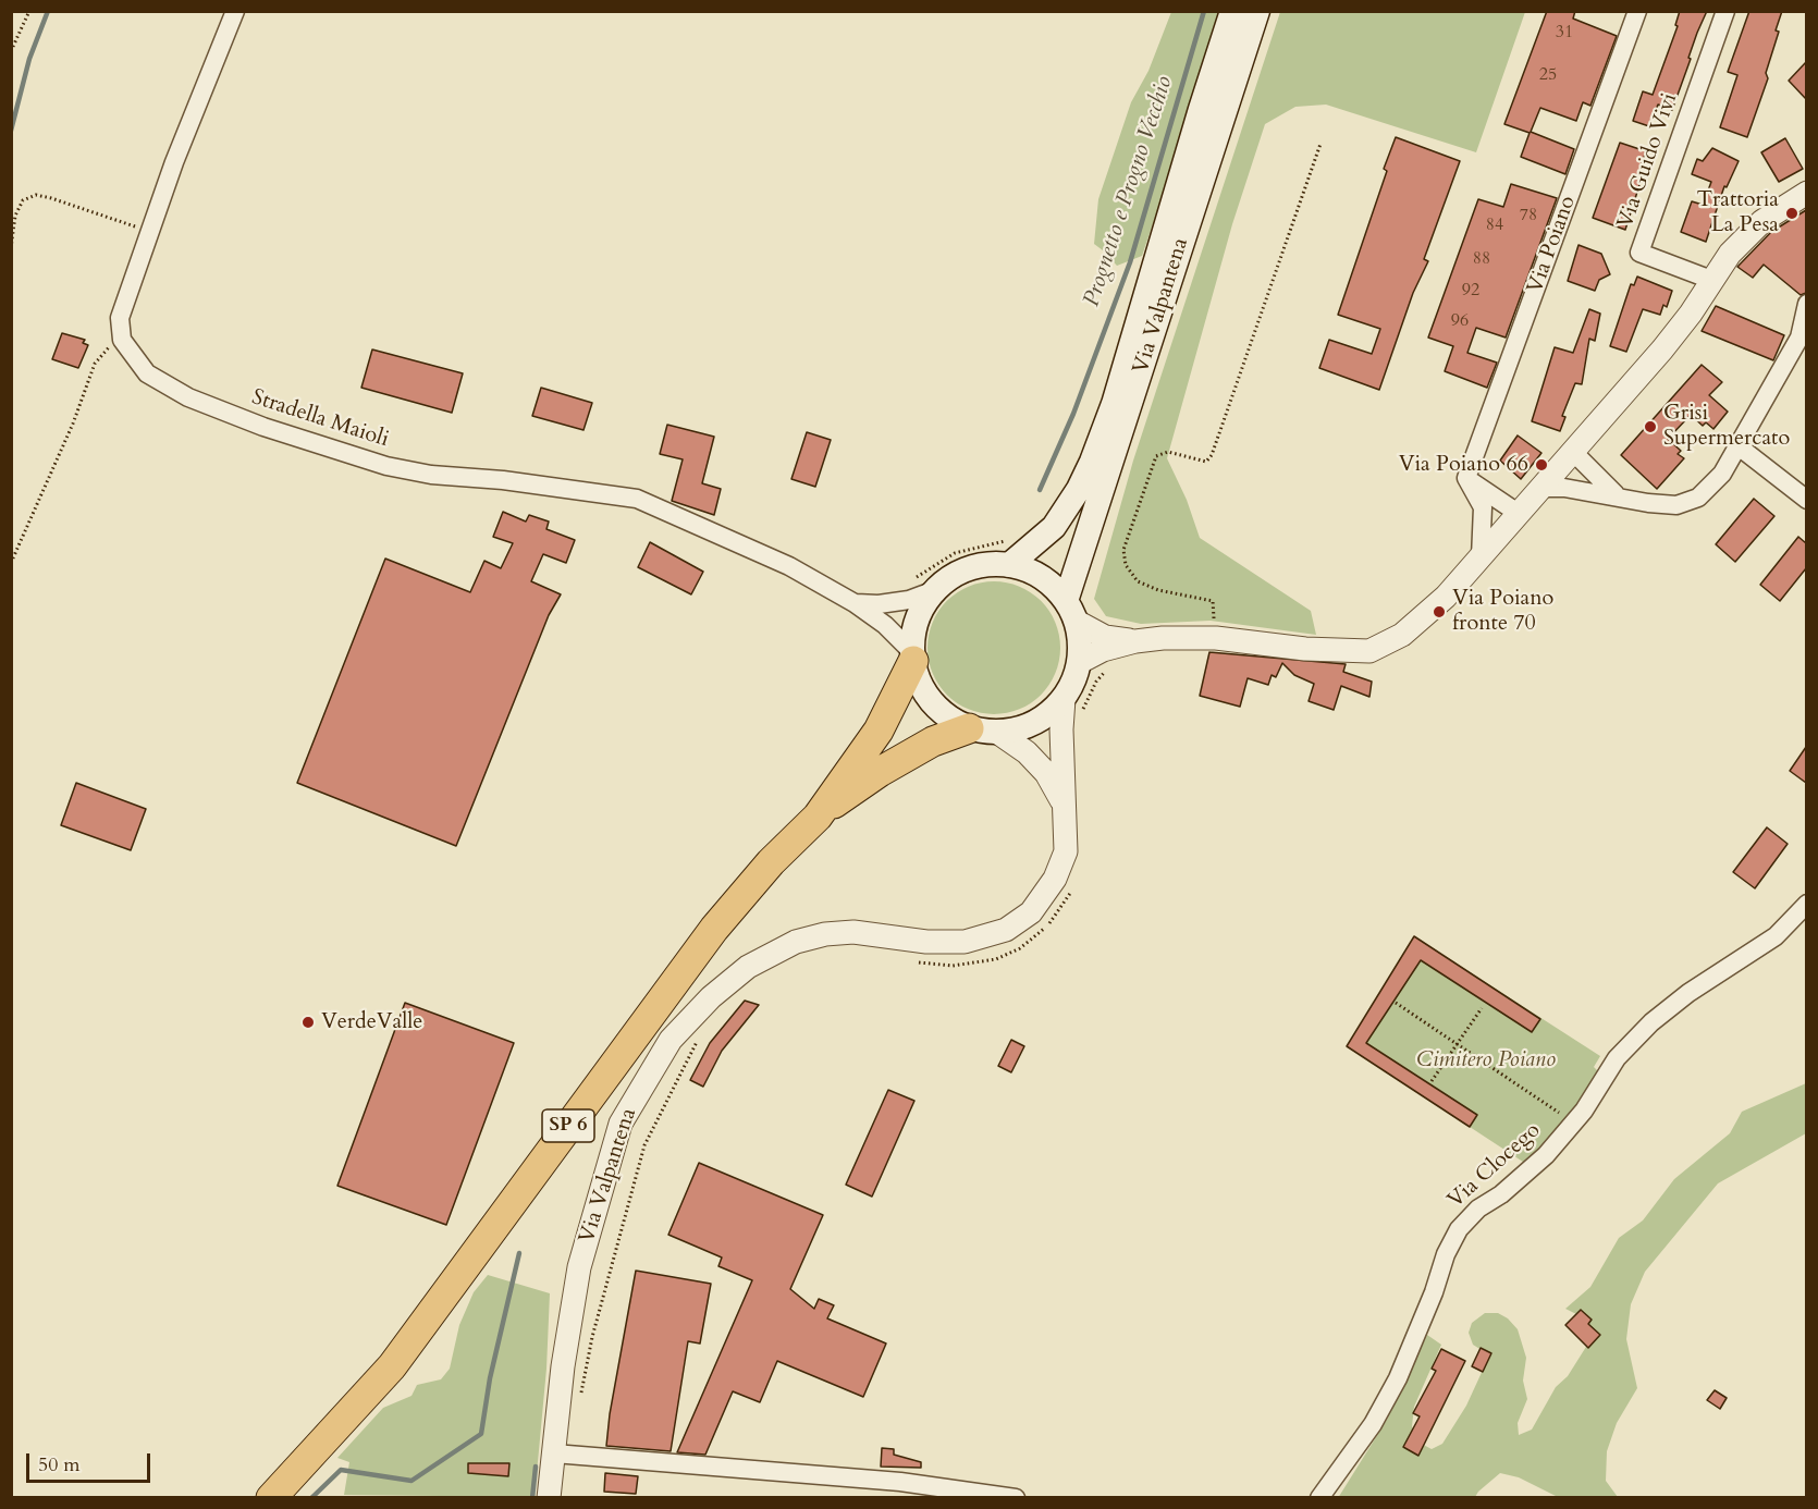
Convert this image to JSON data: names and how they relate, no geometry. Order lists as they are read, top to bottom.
{
  "streets": {
    "highway": ["Via Valpantena", "SP 6"],
    "street": [
      "Via Guido Vivi",
      "Via Poiano",
      "Stradella Maioli",
      "Via Clocego"
    ]
  },
  "crossings": [
    ["Via Valpantena", "Stradella Maioli"],
    ["Via Valpantena", "SP 6"]
  ],
  "water": ["Prognetto e Progno Vecchio"],
  "parks": ["Cimitero Poiano"],
  "places": [
    "Trattoria La Pesa",
    "Grisi Supermercato",
    "Via Poiano 66",
    "Via Poiano fronte 70",
    "VerdeValle"
  ],
  "house_numbers": [
    "31",
    "25",
    "78",
    "84",
    "88",
    "92",
    "96"
  ],
  "scale_bar": "50 m"
}
